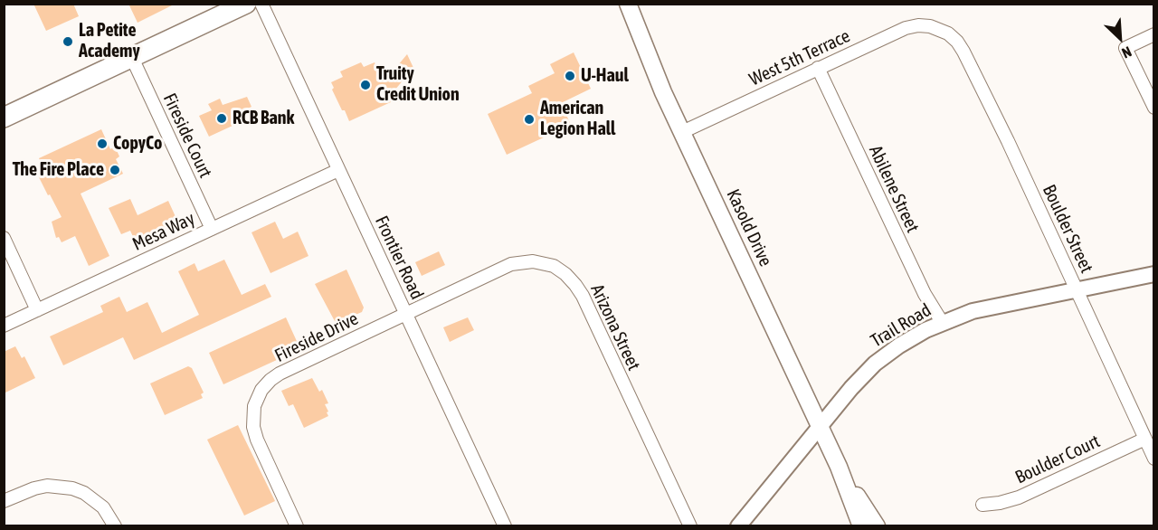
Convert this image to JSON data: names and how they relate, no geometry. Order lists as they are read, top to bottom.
{
  "streets": {
    "main road": ["Kasold Drive"],
    "street": [
      "West 5th Terrace",
      "Fireside Court",
      "Abilene Street",
      "Boulder Street",
      "Mesa Way",
      "Frontier Road",
      "Trail Road",
      "Arizona Street",
      "Fireside Drive",
      "Boulder Court"
    ]
  },
  "crossings": [
    ["West 5th Terrace", "Abilene Street"],
    ["West 5th Terrace", "Kasold Drive"],
    ["West 5th Terrace", "Boulder Street"],
    ["Fireside Court", "Mesa Way"],
    ["Abilene Street", "Trail Road"],
    ["Kasold Drive", "Trail Road"],
    ["Boulder Street", "Trail Road"],
    ["Boulder Street", "Boulder Court"],
    ["Mesa Way", "Frontier Road"],
    ["Frontier Road", "Arizona Street"],
    ["Frontier Road", "Fireside Drive"],
    ["Arizona Street", "Fireside Drive"]
  ],
  "places": [
    "La Petite Academy",
    "U-Haul",
    "Truity Credit Union",
    "RCB Bank",
    "American Legion Hall",
    "CopyCo",
    "The Fire Place"
  ],
  "north": "bottom right"
}
